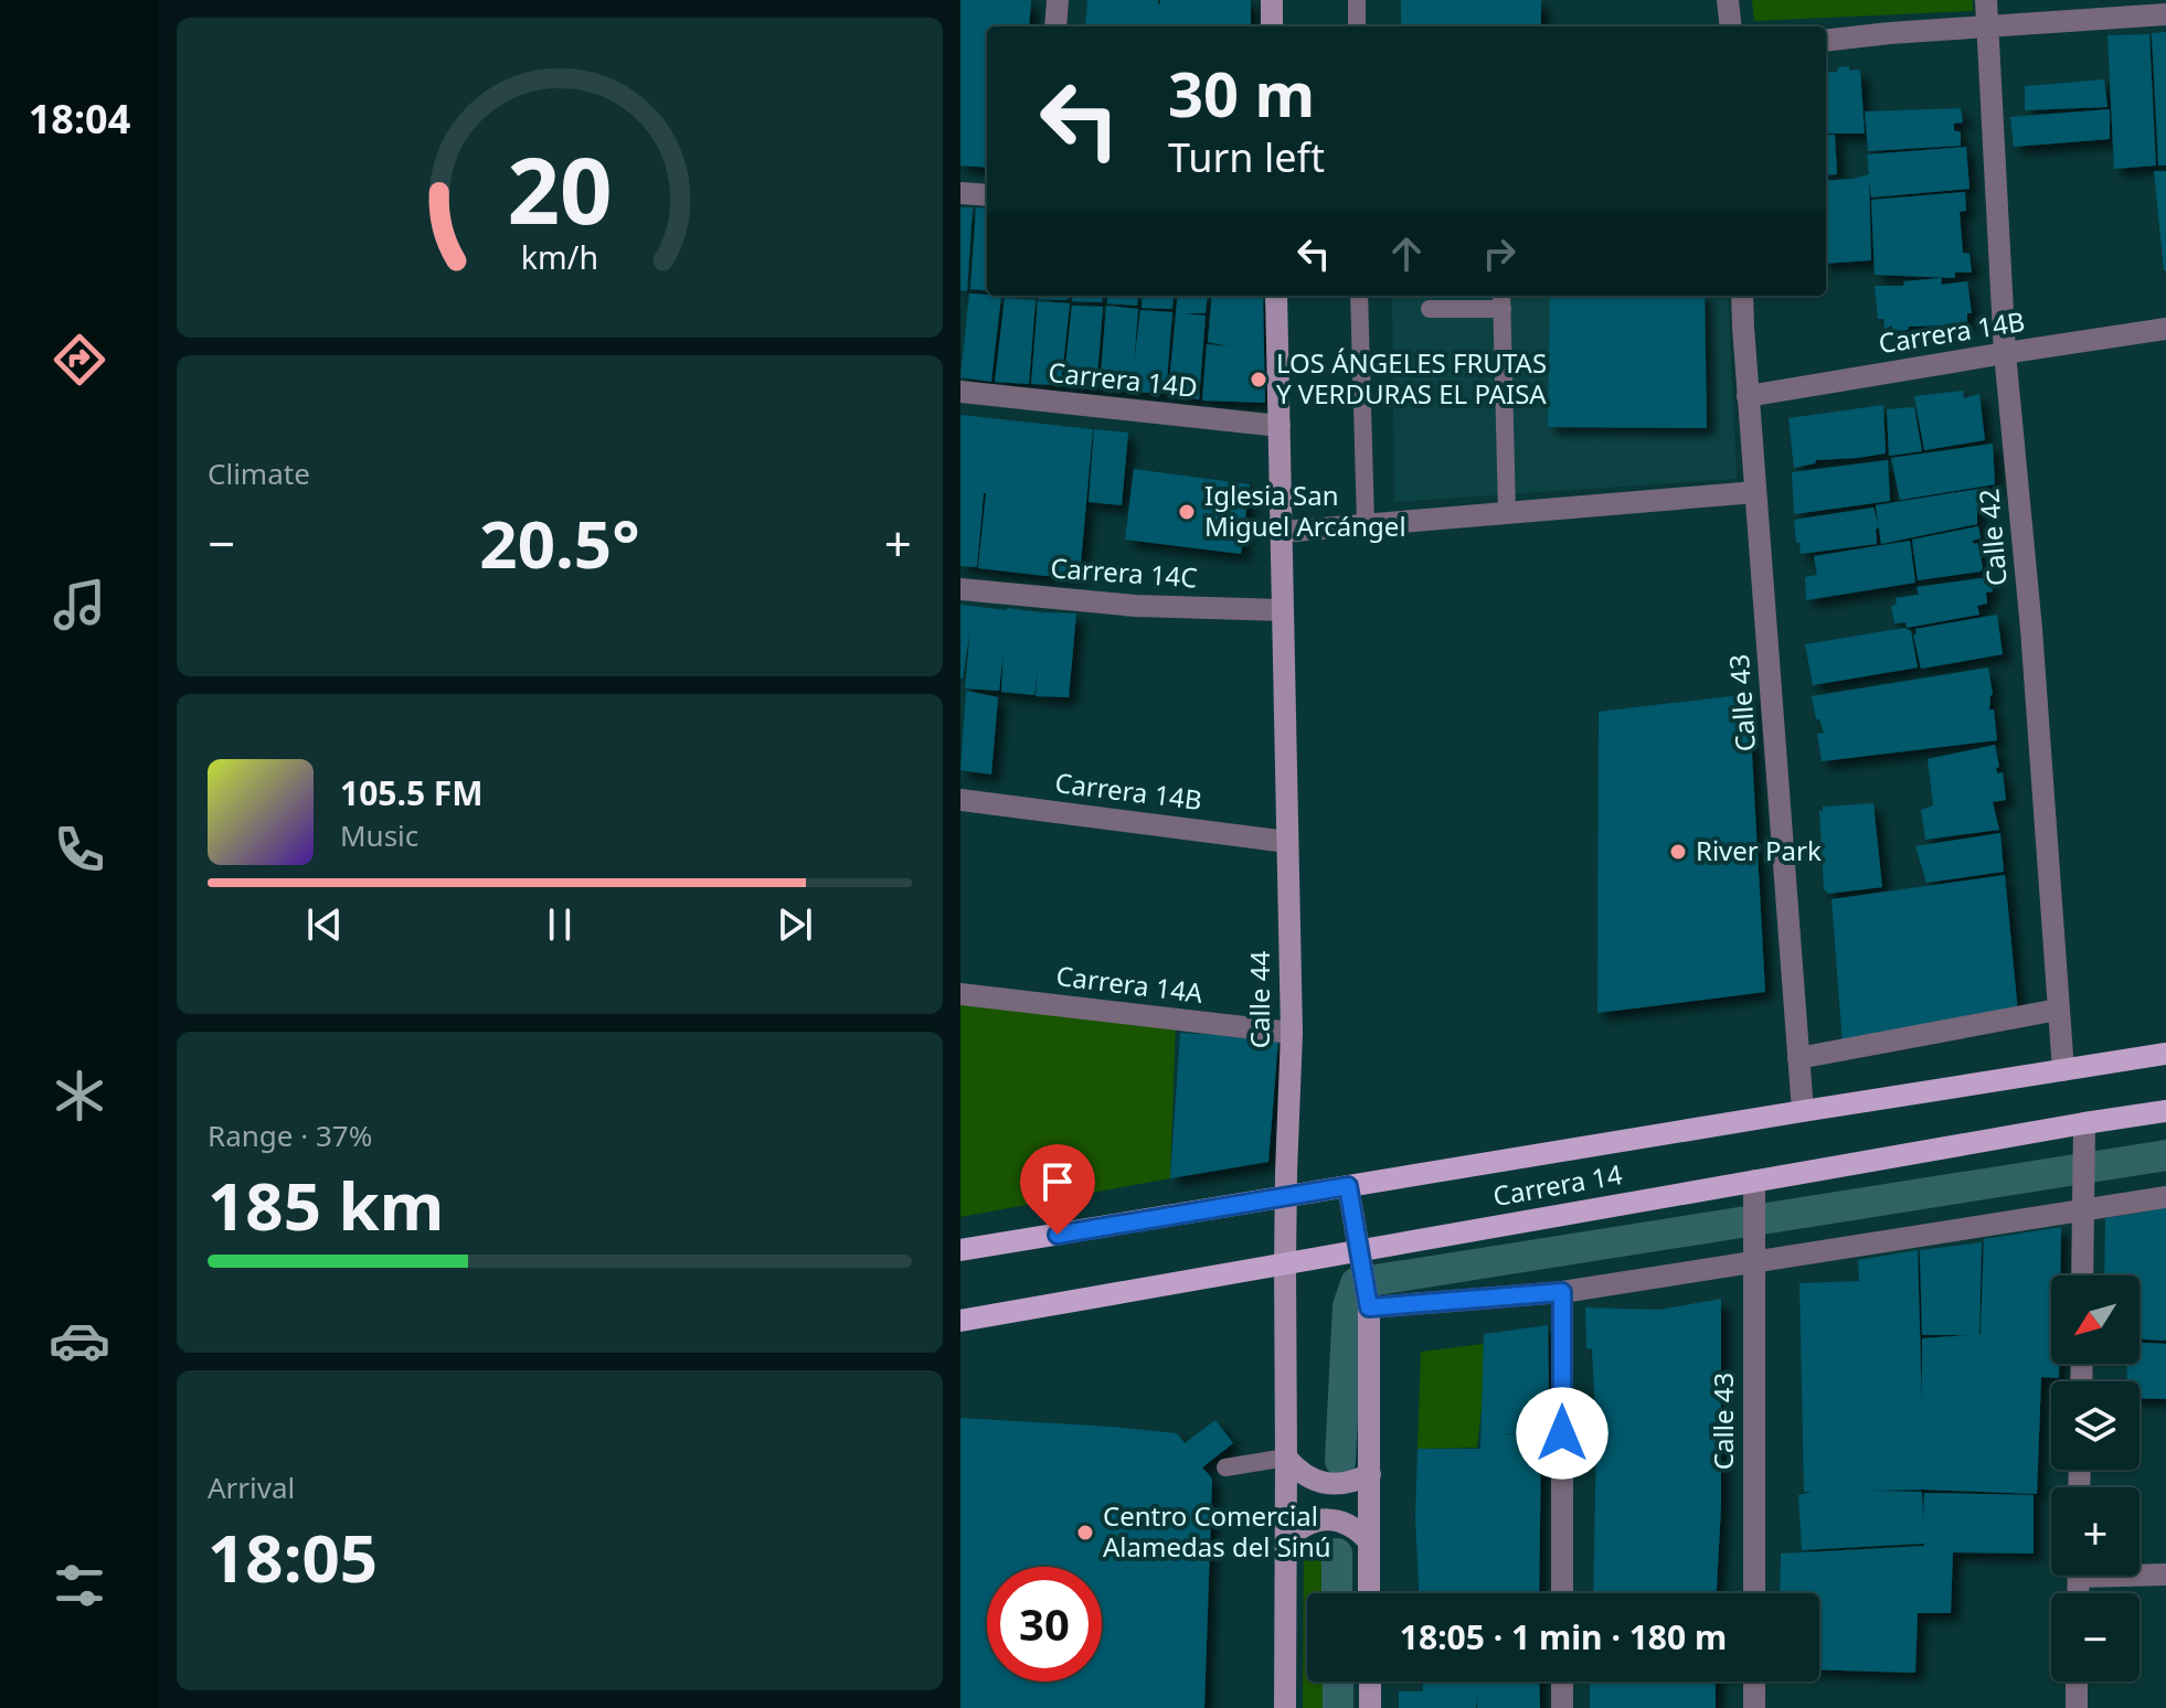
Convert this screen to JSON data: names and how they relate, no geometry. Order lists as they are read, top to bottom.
{
  "streets": {
    "main road": ["Carrera 14"],
    "street": [
      "Carrera 14B",
      "Carrera 14D",
      "Calle 42",
      "Carrera 14C",
      "Calle 43",
      "Carrera 14A",
      "Calle 44"
    ]
  },
  "crossings": [
    ["Carrera 14B", "Calle 42"],
    ["Carrera 14B", "Calle 43"],
    ["Carrera 14B", "Calle 44"],
    ["Carrera 14D", "Calle 44"],
    ["Calle 42", "Carrera 14"],
    ["Carrera 14C", "Calle 44"],
    ["Calle 43", "Carrera 14"],
    ["Carrera 14A", "Calle 44"],
    ["Calle 44", "Carrera 14"]
  ],
  "places": [
    "LOS ÁNGELES FRUTAS Y VERDURAS EL PAISA",
    "Iglesia San Miguel Arcángel",
    "River Park",
    "Centro Comercial Alamedas del Sinú"
  ],
  "north": "bottom left",
  "page": {
    "tabs": "18:04",
    "turn": ["30 m", "Turn left"],
    "tile": [
      "Climate",
      ["Range · 37%", "185 km"],
      ["Arrival", "18:05"]
    ],
    "heat": ["−", "20.5°", "+"],
    "song": ["105.5 FM", "Music"],
    "map_buttons": ["+", "−"],
    "limit": "30",
    "trip": "18:05 · 1 min · 180 m",
    "gauge": ["20", "km/h"]
  }
}
